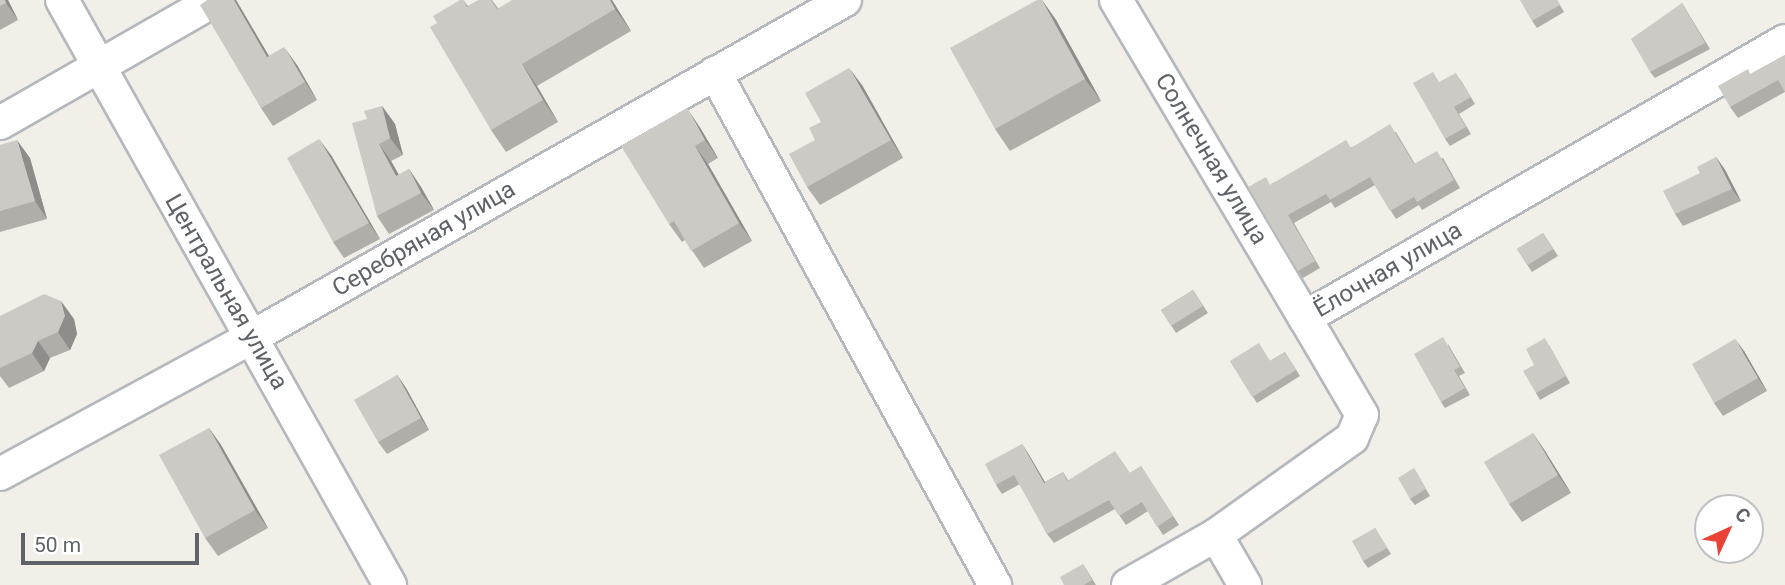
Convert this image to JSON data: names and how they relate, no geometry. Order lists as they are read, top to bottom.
{
  "streets": {
    "street": [
      "Солнечная улица",
      "Серебряная улица",
      "Ёлочная улица",
      "Центральная улица"
    ]
  },
  "crossings": [
    ["Солнечная улица", "Ёлочная улица"],
    ["Серебряная улица", "Центральная улица"]
  ],
  "scale_bar": "50 m",
  "north": "top right"
}
